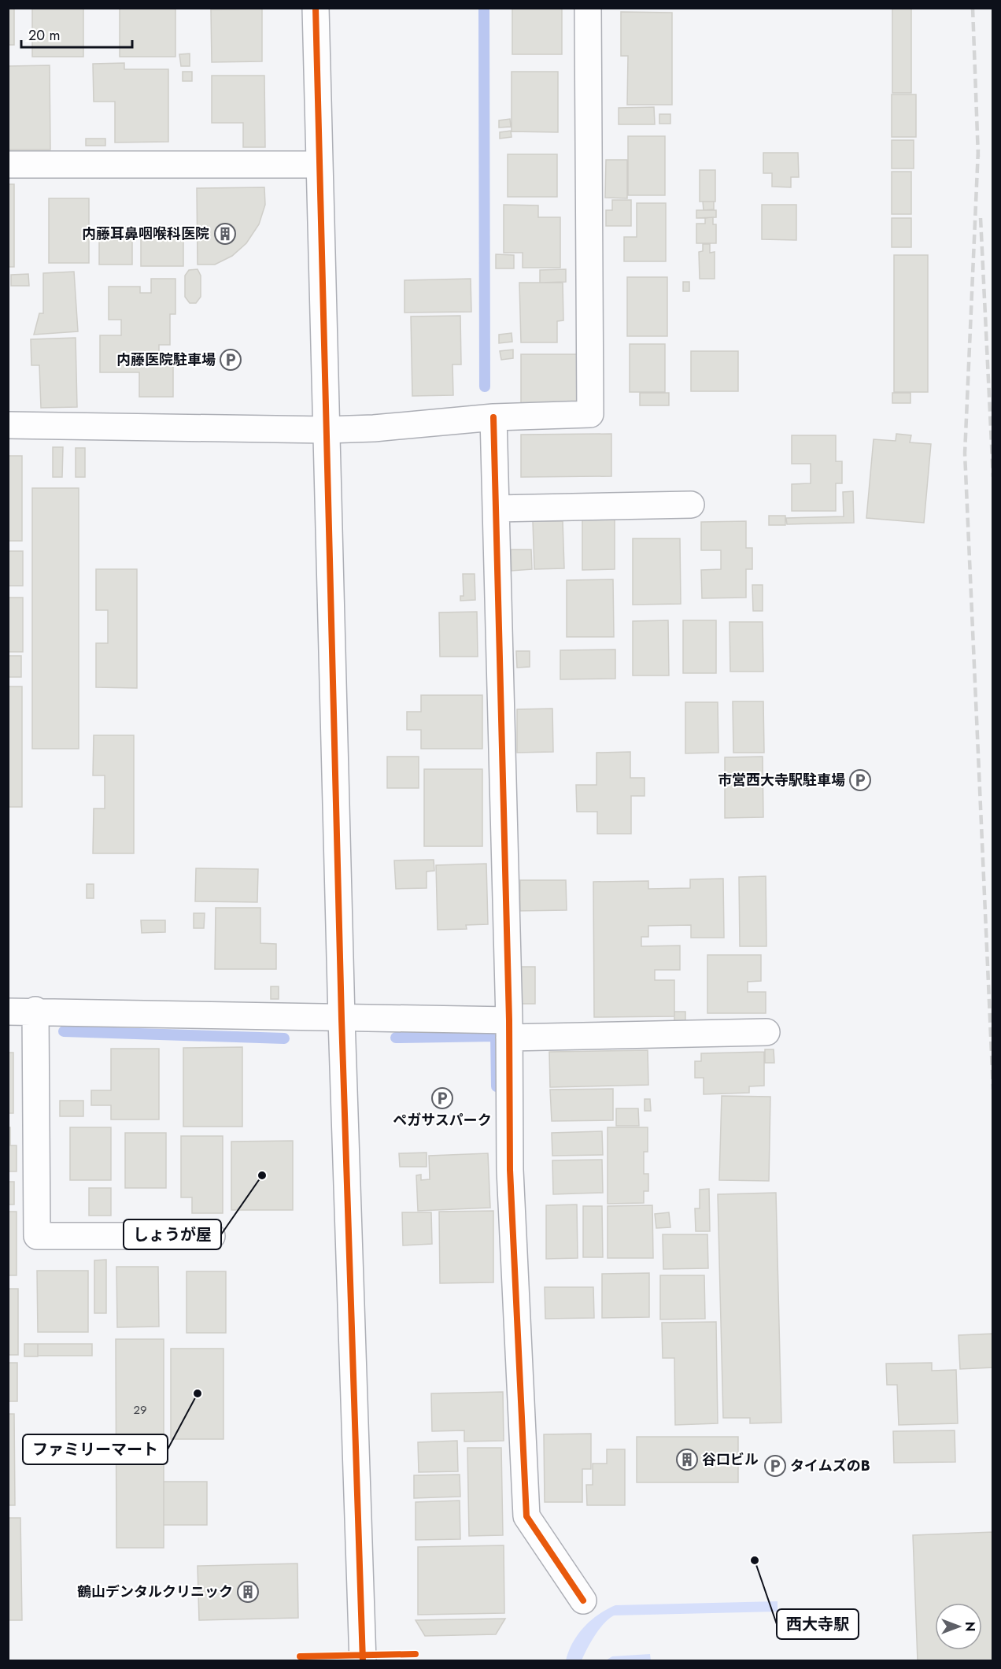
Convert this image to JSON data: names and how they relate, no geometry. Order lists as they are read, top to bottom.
{
  "places": {
    "building": ["内藤耳鼻咽喉科医院", "谷口ビル", "鶴山デンタルクリニック"],
    "parking": [
      "内藤医院駐車場",
      "市営西大寺駅駐車場",
      "ペガサスパーク",
      "タイムズのB"
    ],
    "other": ["しょうが屋", "ファミリーマート", "西大寺駅"]
  },
  "house_numbers": ["29"],
  "scale_bar": "20 m",
  "north": "right"
}
